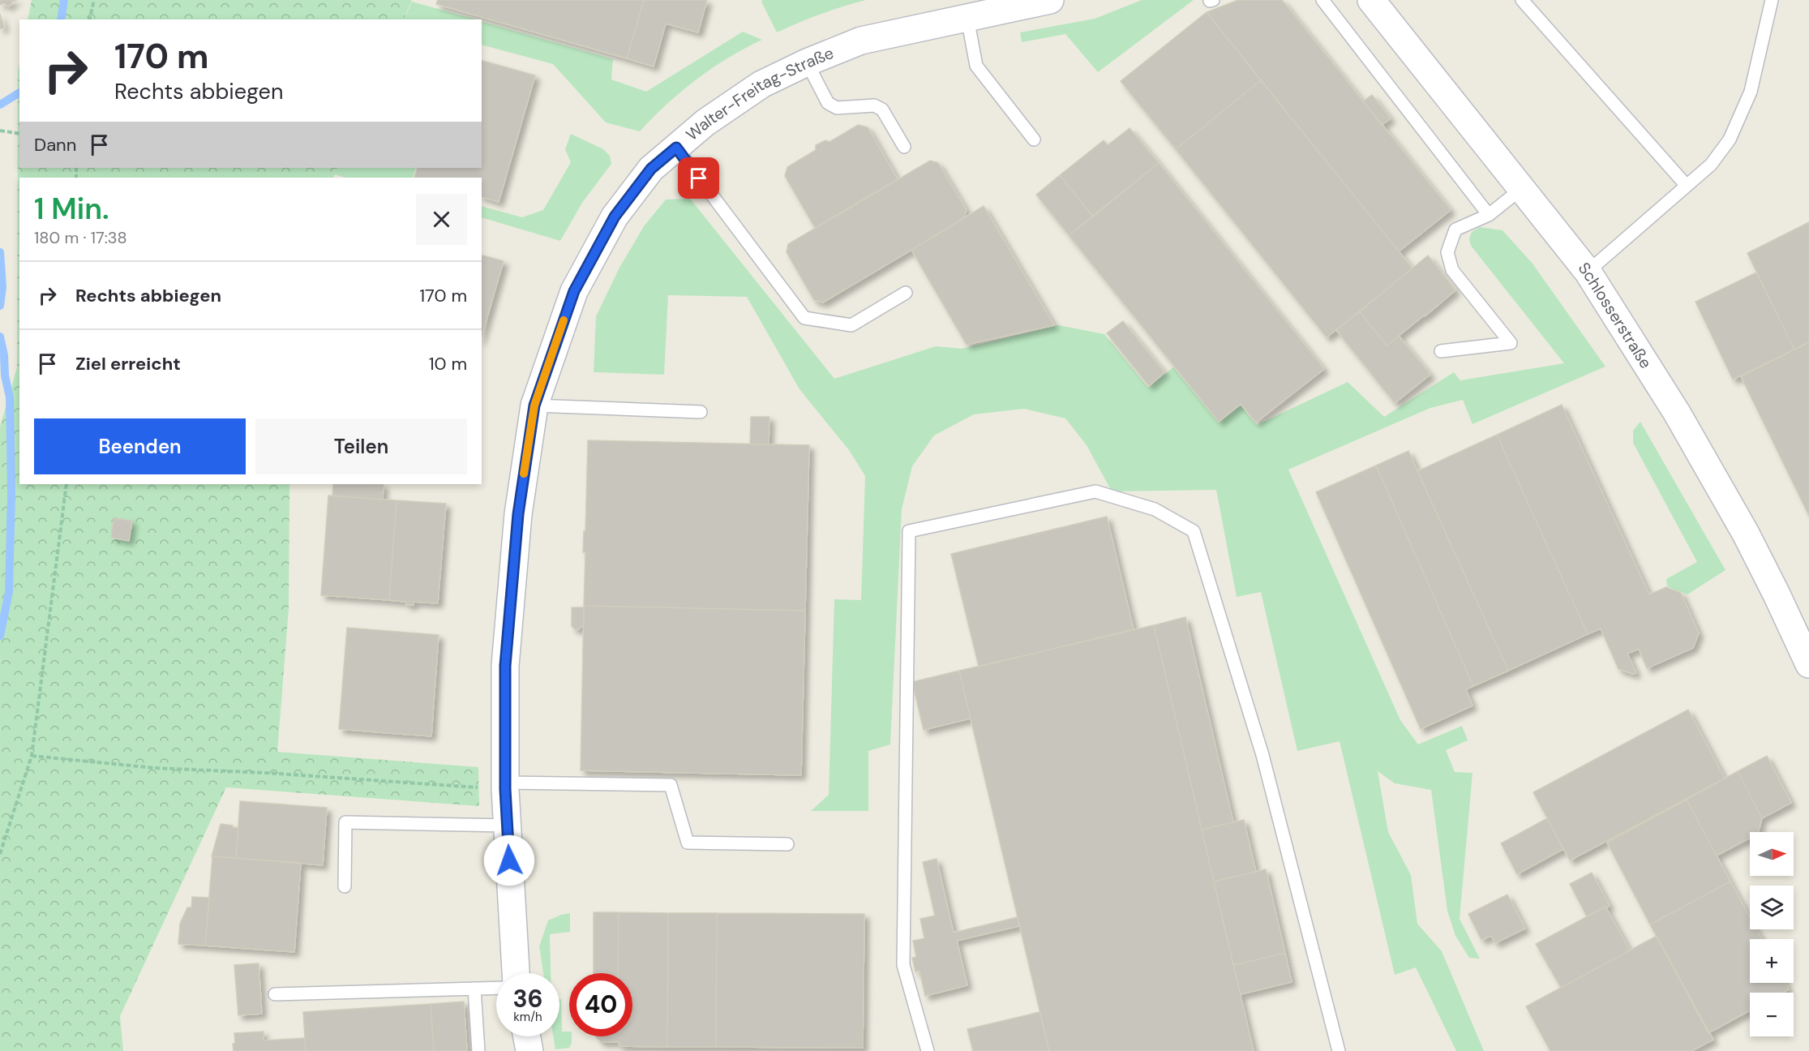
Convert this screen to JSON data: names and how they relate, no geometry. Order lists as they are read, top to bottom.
{
  "streets": {
    "street": ["Walter-Freitag-Straße", "Schlosserstraße"]
  },
  "north": "right",
  "page": {
    "turn": ["170 m", "Rechts abbiegen"],
    "then": "Dann",
    "heading": ["1 Min.", "180 m · 17:38"],
    "list": [
      {
        "name": "Rechts abbiegen",
        "value": "170 m"
      },
      {
        "name": "Ziel erreicht",
        "value": "10 m"
      }
    ],
    "buttons": ["Beenden", "Teilen"],
    "map_buttons": ["+", "−"],
    "speed": "36 km/h",
    "limit": "40"
  }
}
